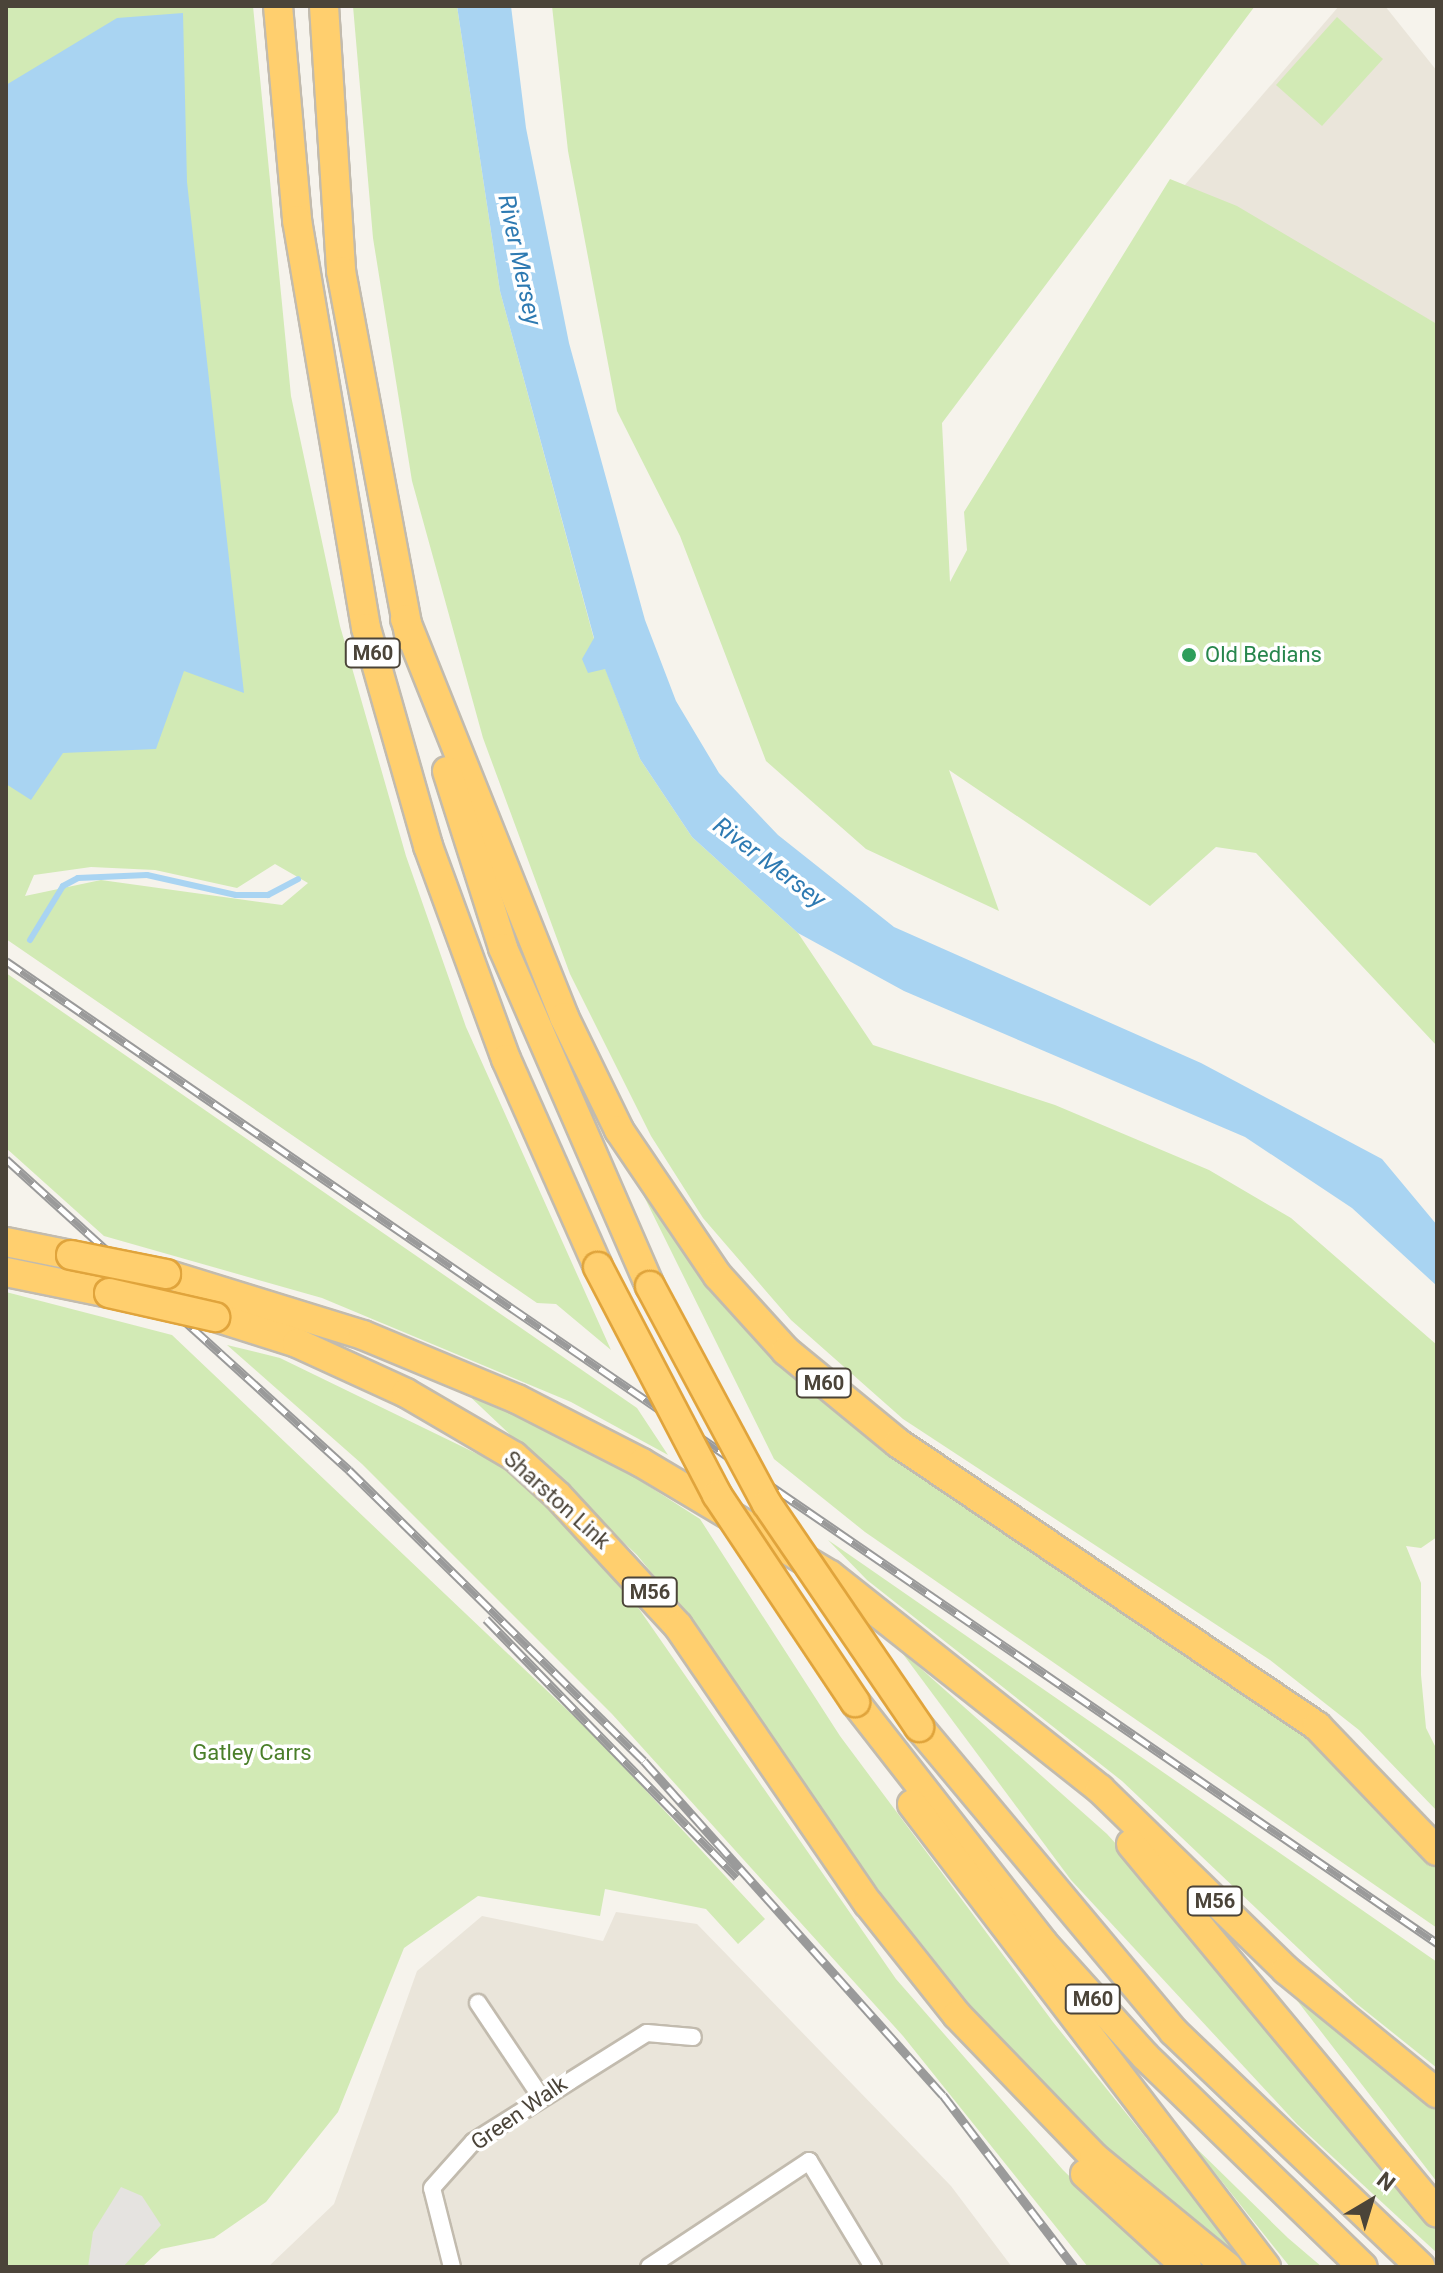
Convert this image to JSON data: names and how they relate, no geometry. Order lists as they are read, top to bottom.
{
  "streets": {
    "highway": ["M60", "Sharston Link", "M56"],
    "street": ["Green Walk"]
  },
  "crossings": [
    ["Sharston Link", "M56"]
  ],
  "water": ["River Mersey"],
  "parks": ["Gatley Carrs"],
  "places": ["Old Bedians"],
  "north": "top right"
}
